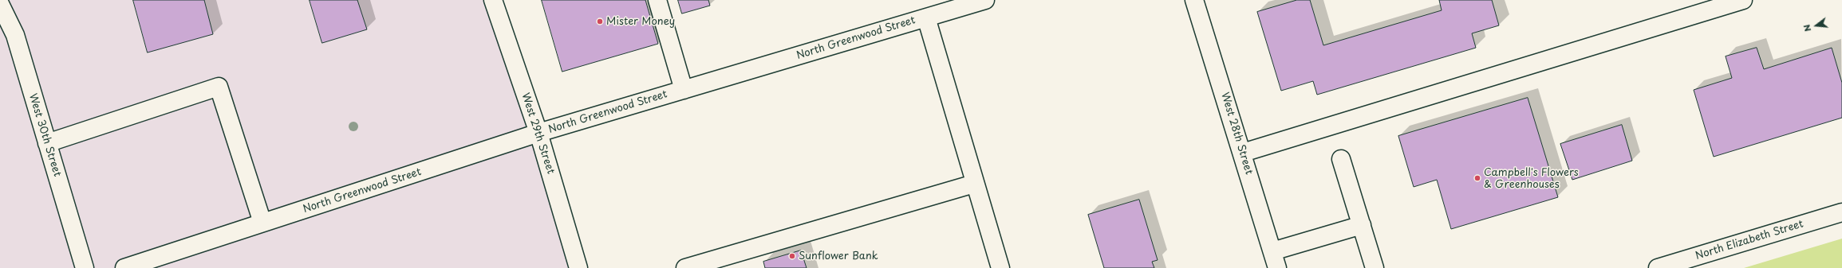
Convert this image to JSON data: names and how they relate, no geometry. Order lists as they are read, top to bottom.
{
  "streets": {
    "street": [
      "North Greenwood Street",
      "West 29th Street",
      "West 28th Street",
      "West 30th Street",
      "North Elizabeth Street"
    ]
  },
  "crossings": [
    ["North Greenwood Street", "West 29th Street"]
  ],
  "places": ["Mister Money", "Campbell's Flowers & Greenhouses", "Sunflower Bank"],
  "north": "left"
}
